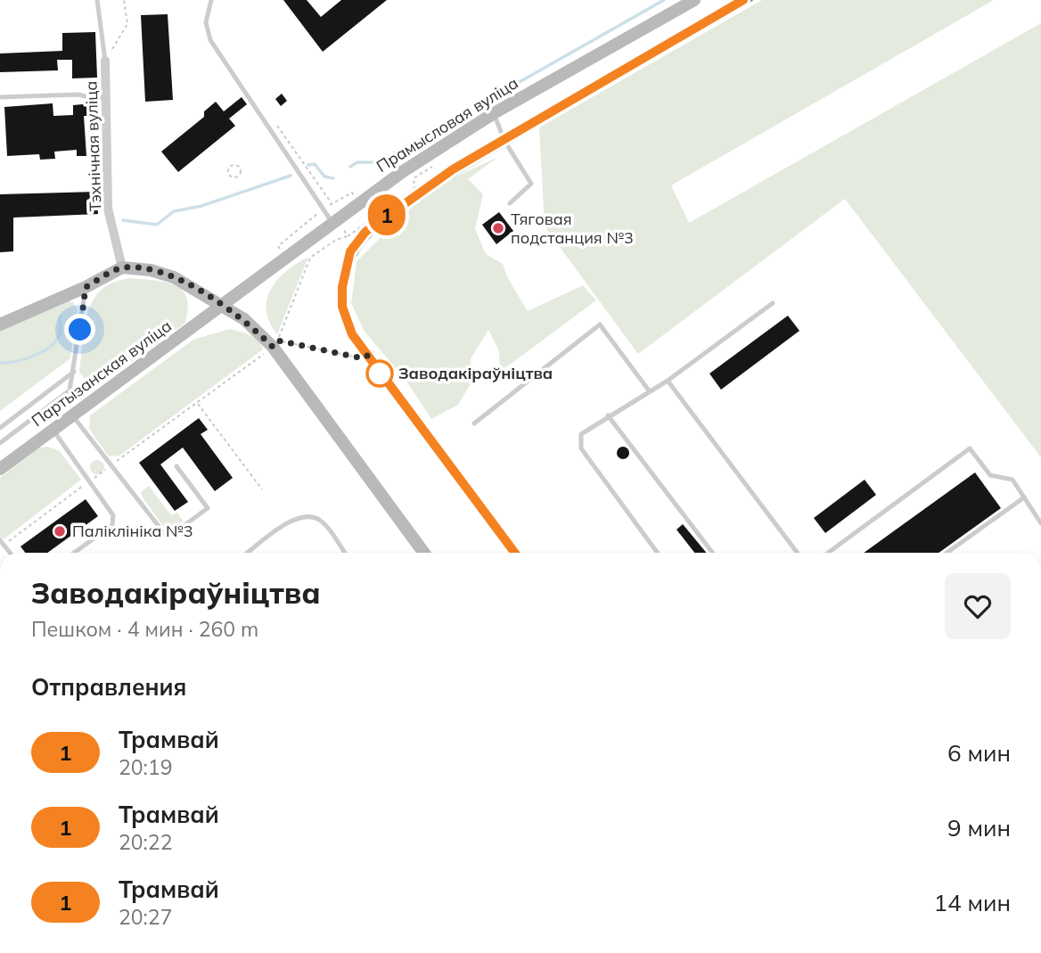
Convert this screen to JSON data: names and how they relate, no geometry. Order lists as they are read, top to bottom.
{
  "streets": {
    "main road": ["Прамысловая вуліца", "Партызанская вуліца"],
    "street": ["Тэхнічная вуліца"]
  },
  "crossings": [
    ["Прамысловая вуліца", "Партызанская вуліца"]
  ],
  "places": ["Тяговая подстанция №3", "Заводакіраўніцтва", "Паліклініка №3"],
  "lines": ["tram line 1"],
  "page": {
    "on_map": "1",
    "heading": [
      ["Заводакіраўніцтва", "Пешком · 4 мин · 260 m"],
      "Отправления"
    ],
    "list": [
      {
        "mark": "1",
        "name": "Трамвай",
        "note": "20:19",
        "value": "6 мин"
      },
      {
        "mark": "1",
        "name": "Трамвай",
        "note": "20:22",
        "value": "9 мин"
      },
      {
        "mark": "1",
        "name": "Трамвай",
        "note": "20:27",
        "value": "14 мин"
      }
    ]
  }
}
